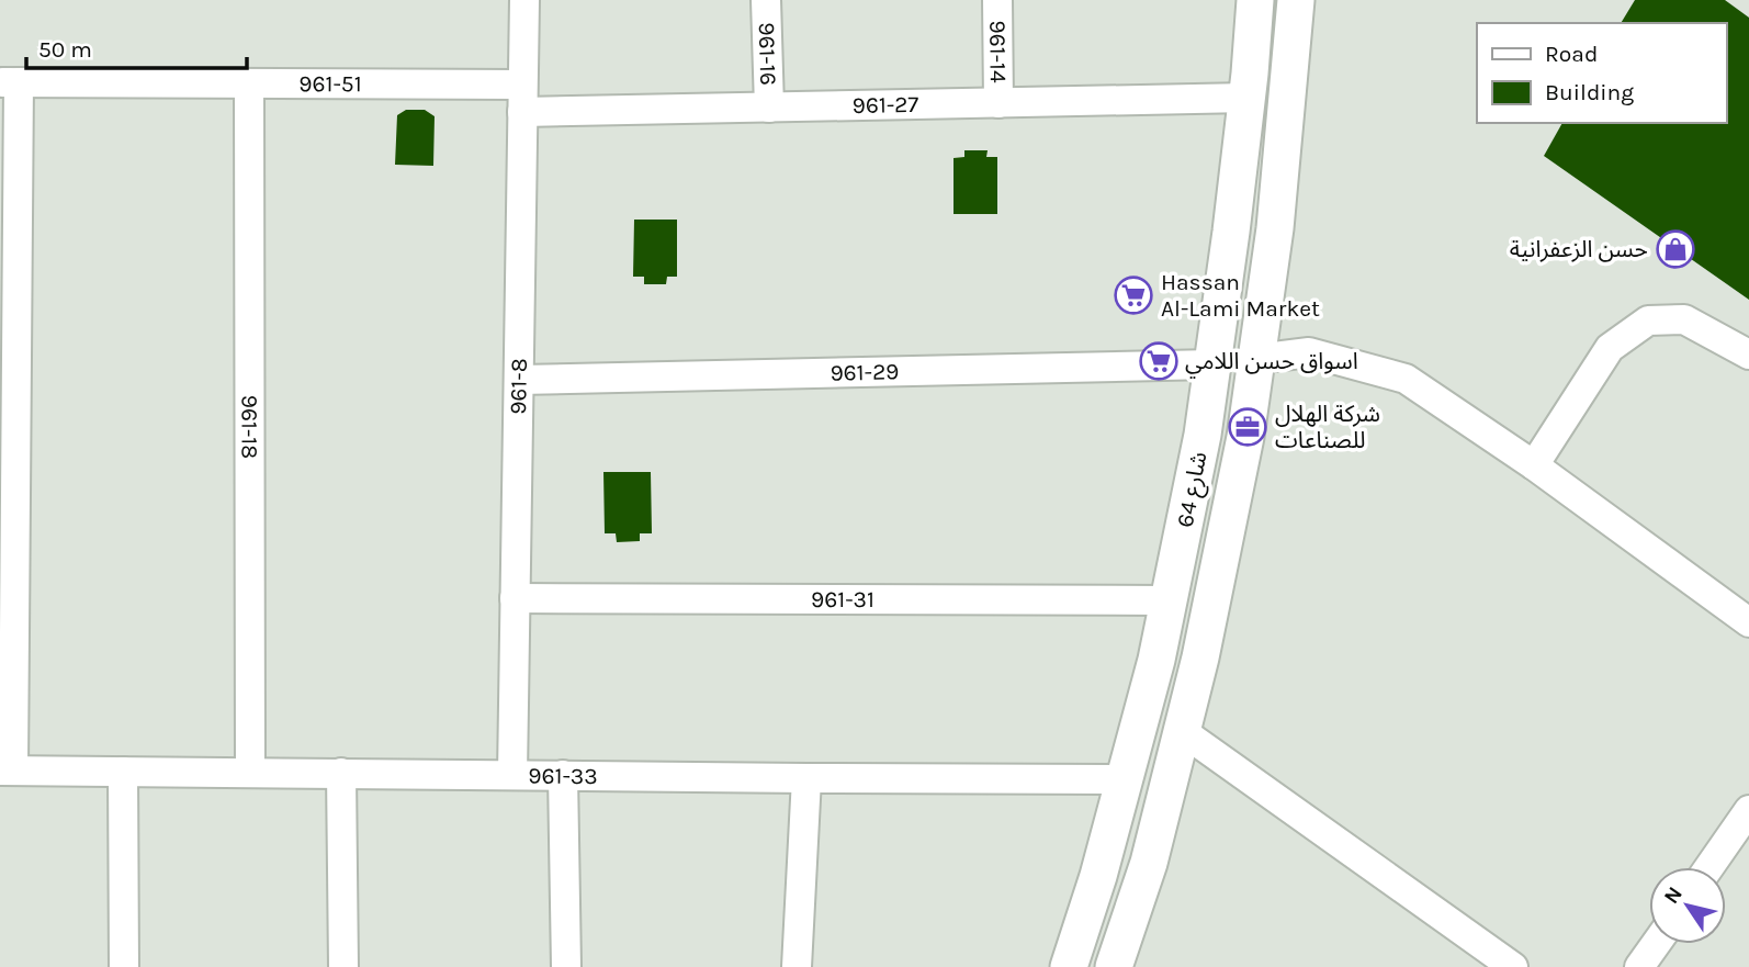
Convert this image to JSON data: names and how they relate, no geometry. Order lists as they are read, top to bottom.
{
  "streets": {
    "main road": ["شارع 64"],
    "street": [
      "961-14",
      "961-16",
      "961-51",
      "961-27",
      "961-29",
      "961-8",
      "961-18",
      "961-31",
      "961-33"
    ]
  },
  "crossings": [
    ["961-14", "961-27"],
    ["961-16", "961-27"],
    ["961-51", "961-27"],
    ["961-51", "961-8"],
    ["961-51", "961-18"],
    ["961-27", "961-8"],
    ["961-27", "شارع 64"],
    ["961-29", "961-8"],
    ["961-29", "شارع 64"],
    ["961-8", "961-31"],
    ["961-8", "961-33"],
    ["961-18", "961-33"],
    ["شارع 64", "961-31"],
    ["شارع 64", "961-33"]
  ],
  "places": {
    "shop": ["حسن الزعفرانية"],
    "supermarket": ["Hassan Al-Lami Market", "اسواق حسن اللامي"],
    "office": ["شركة الهلال للصناعات"]
  },
  "legend": ["Road", "Building"],
  "scale_bar": "50 m",
  "north": "top left"
}
